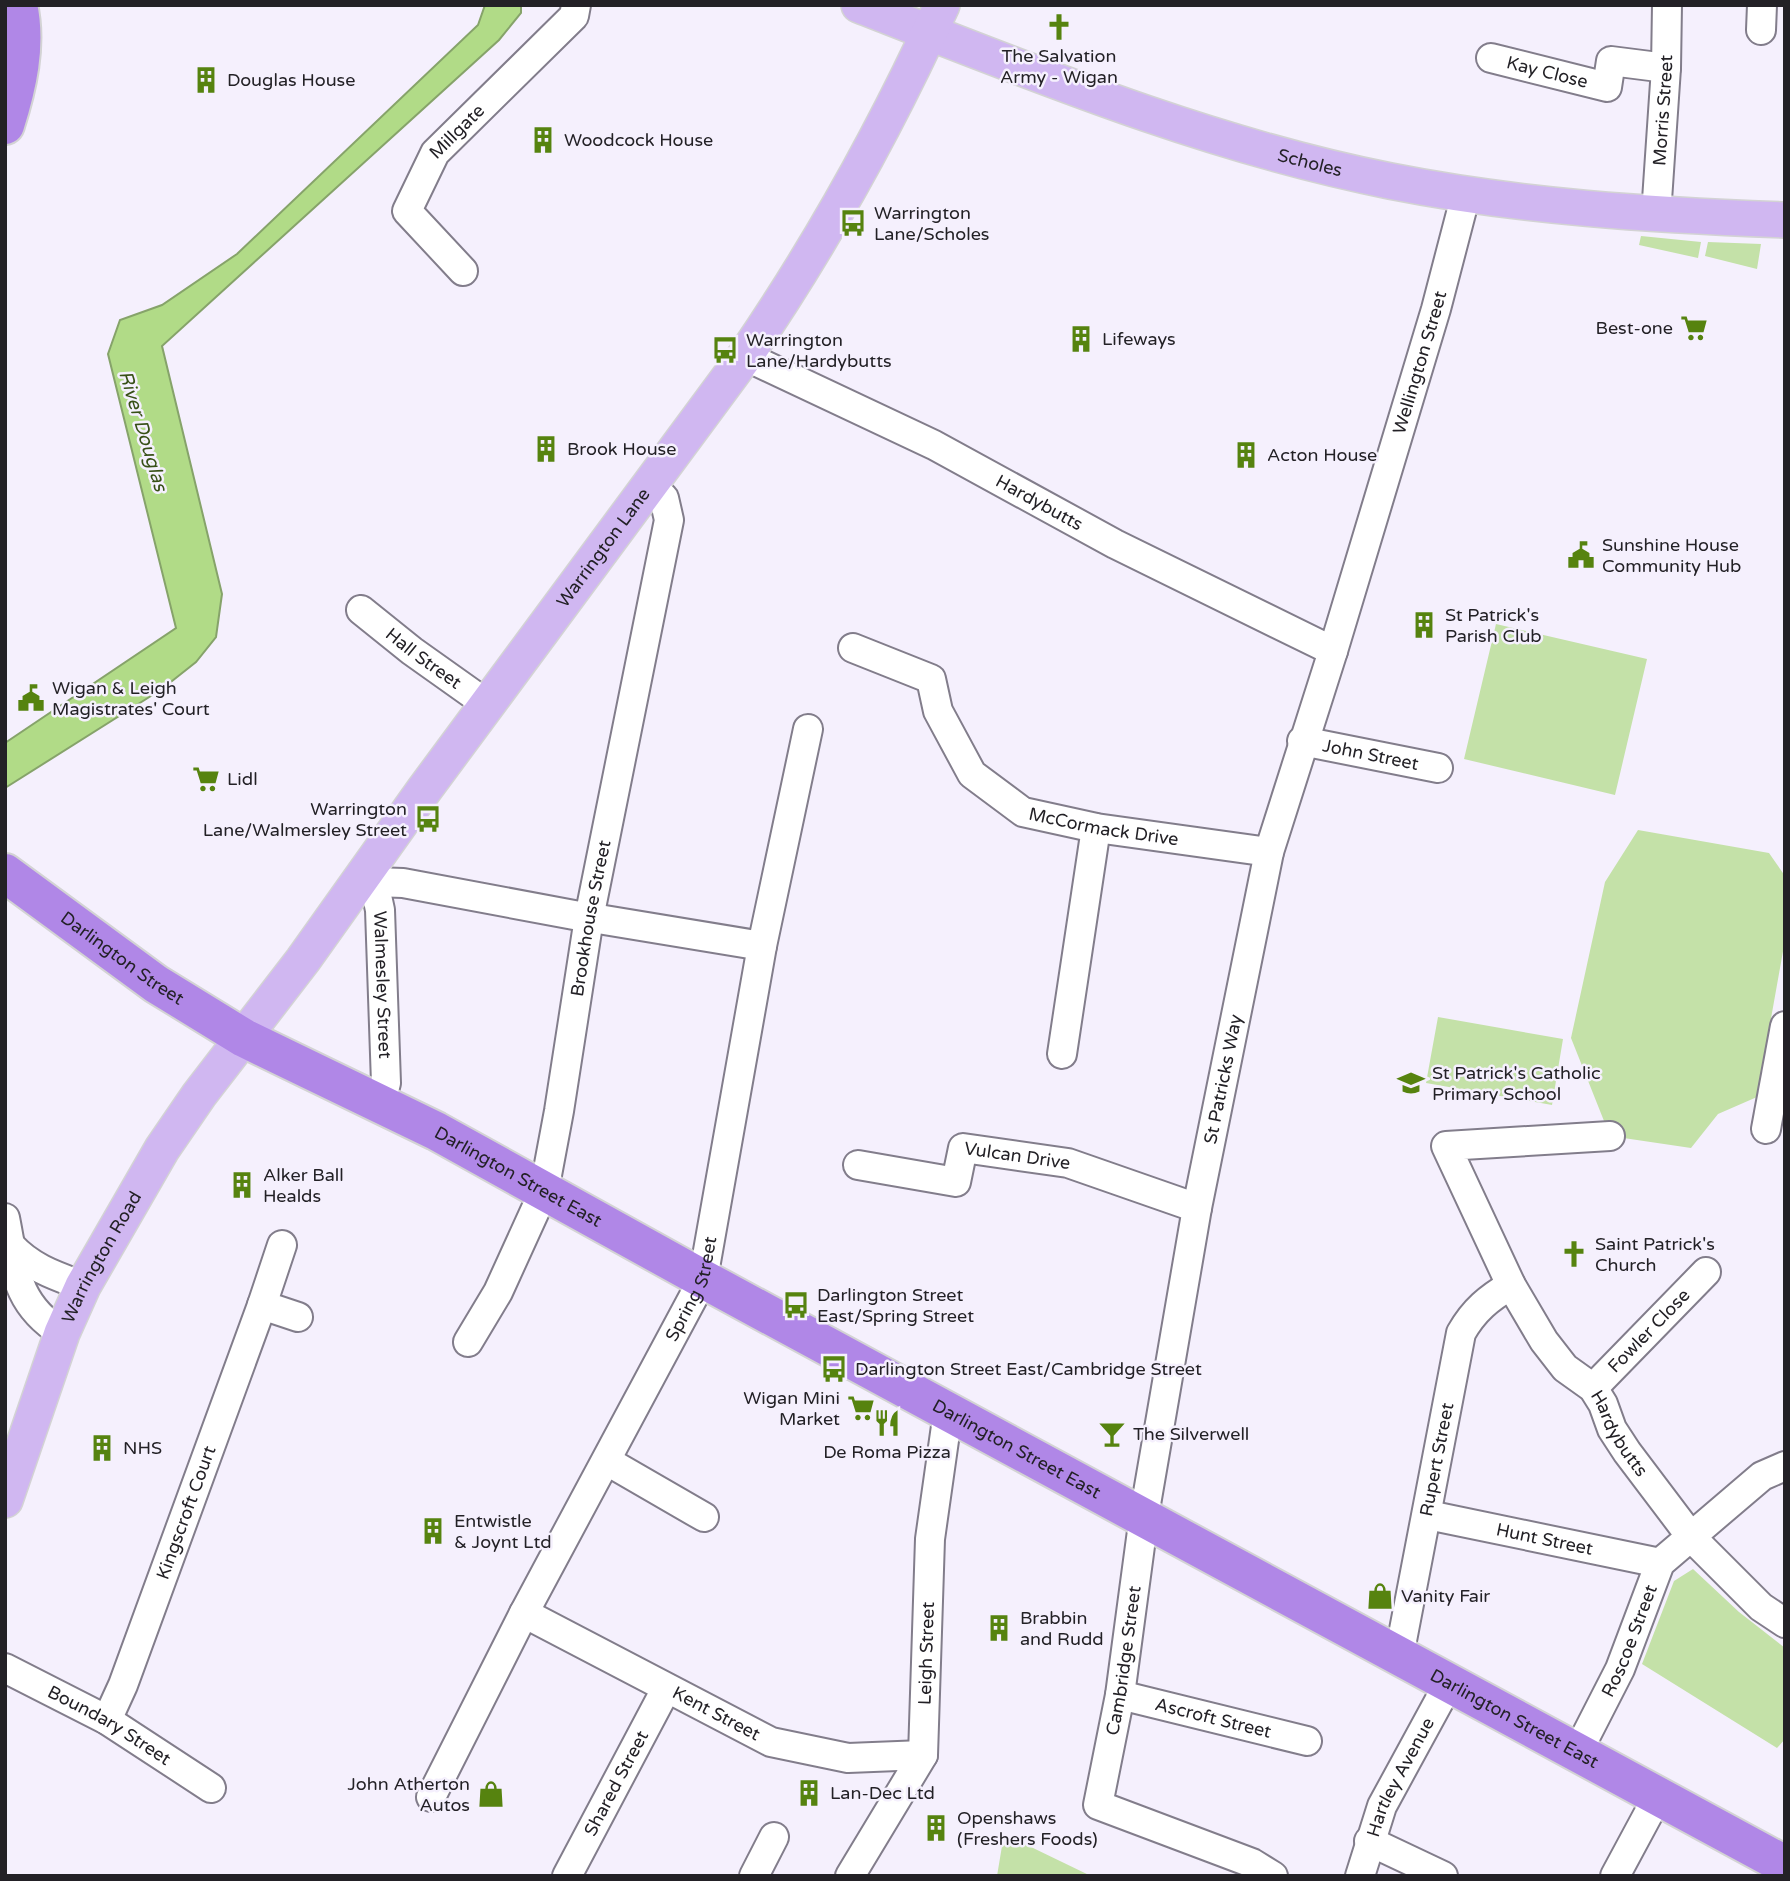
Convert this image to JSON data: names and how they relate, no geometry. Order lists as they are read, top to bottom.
{
  "streets": {
    "highway": ["Darlington Street", "Darlington Street East"],
    "main road": ["Scholes", "Warrington Lane", "Warrington Road"],
    "street": [
      "Kay Close",
      "Morris Street",
      "Millgate",
      "Wellington Street",
      "Hardybutts",
      "Hall Street",
      "John Street",
      "McCormack Drive",
      "Brookhouse Street",
      "Walmesley Street",
      "St Patricks Way",
      "Vulcan Drive",
      "Spring Street",
      "Fowler Close",
      "Rupert Street",
      "Kingscroft Court",
      "Hunt Street",
      "Roscoe Street",
      "Leigh Street",
      "Cambridge Street",
      "Kent Street",
      "Ascroft Street",
      "Boundary Street",
      "Hartley Avenue",
      "Shared Street"
    ]
  },
  "crossings": [
    ["Kay Close", "Morris Street"],
    ["Morris Street", "Scholes"],
    ["Scholes", "Wellington Street"],
    ["Scholes", "Warrington Lane"],
    ["Wellington Street", "Hardybutts"],
    ["Wellington Street", "St Patricks Way"],
    ["Hardybutts", "Warrington Lane"],
    ["Hardybutts", "St Patricks Way"],
    ["Hardybutts", "Fowler Close"],
    ["Hardybutts", "Rupert Street"],
    ["Hardybutts", "Roscoe Street"],
    ["Warrington Lane", "Hall Street"],
    ["Warrington Lane", "Brookhouse Street"],
    ["Warrington Lane", "Darlington Street"],
    ["Warrington Lane", "Walmesley Street"],
    ["Warrington Lane", "Darlington Street East"],
    ["Warrington Lane", "Warrington Road"],
    ["John Street", "St Patricks Way"],
    ["McCormack Drive", "St Patricks Way"],
    ["Brookhouse Street", "Darlington Street East"],
    ["Darlington Street", "Darlington Street East"],
    ["Darlington Street", "Warrington Road"],
    ["Walmesley Street", "Darlington Street East"],
    ["St Patricks Way", "Vulcan Drive"],
    ["St Patricks Way", "Darlington Street East"],
    ["St Patricks Way", "Cambridge Street"],
    ["Darlington Street East", "Warrington Road"],
    ["Darlington Street East", "Spring Street"],
    ["Darlington Street East", "Rupert Street"],
    ["Darlington Street East", "Roscoe Street"],
    ["Darlington Street East", "Leigh Street"],
    ["Darlington Street East", "Cambridge Street"],
    ["Darlington Street East", "Hartley Avenue"],
    ["Spring Street", "Kent Street"],
    ["Rupert Street", "Hunt Street"],
    ["Kingscroft Court", "Boundary Street"],
    ["Hunt Street", "Roscoe Street"],
    ["Leigh Street", "Kent Street"],
    ["Cambridge Street", "Ascroft Street"],
    ["Kent Street", "Shared Street"]
  ],
  "water": ["River Douglas"],
  "places": {
    "church": ["The Salvation Army - Wigan", "Saint Patrick's Church"],
    "building": [
      "Douglas House",
      "Woodcock House",
      "Lifeways",
      "Brook House",
      "Acton House",
      "St Patrick's Parish Club",
      "Alker Ball Healds",
      "NHS",
      "Entwistle & Joynt Ltd",
      "Brabbin and Rudd",
      "Lan-Dec Ltd",
      "Openshaws (Freshers Foods)"
    ],
    "bus stop": [
      "Warrington Lane/Scholes",
      "Warrington Lane/Hardybutts",
      "Warrington Lane/Walmersley Street",
      "Darlington Street East/Spring Street",
      "Darlington Street East/Cambridge Street"
    ],
    "supermarket": ["Best-one", "Lidl", "Wigan Mini Market"],
    "public building": ["Sunshine House Community Hub", "Wigan & Leigh Magistrates' Court"],
    "school or university": ["St Patrick's Catholic Primary School"],
    "restaurant": ["De Roma Pizza"],
    "bar": ["The Silverwell"],
    "shop": ["Vanity Fair", "John Atherton Autos"]
  }
}
